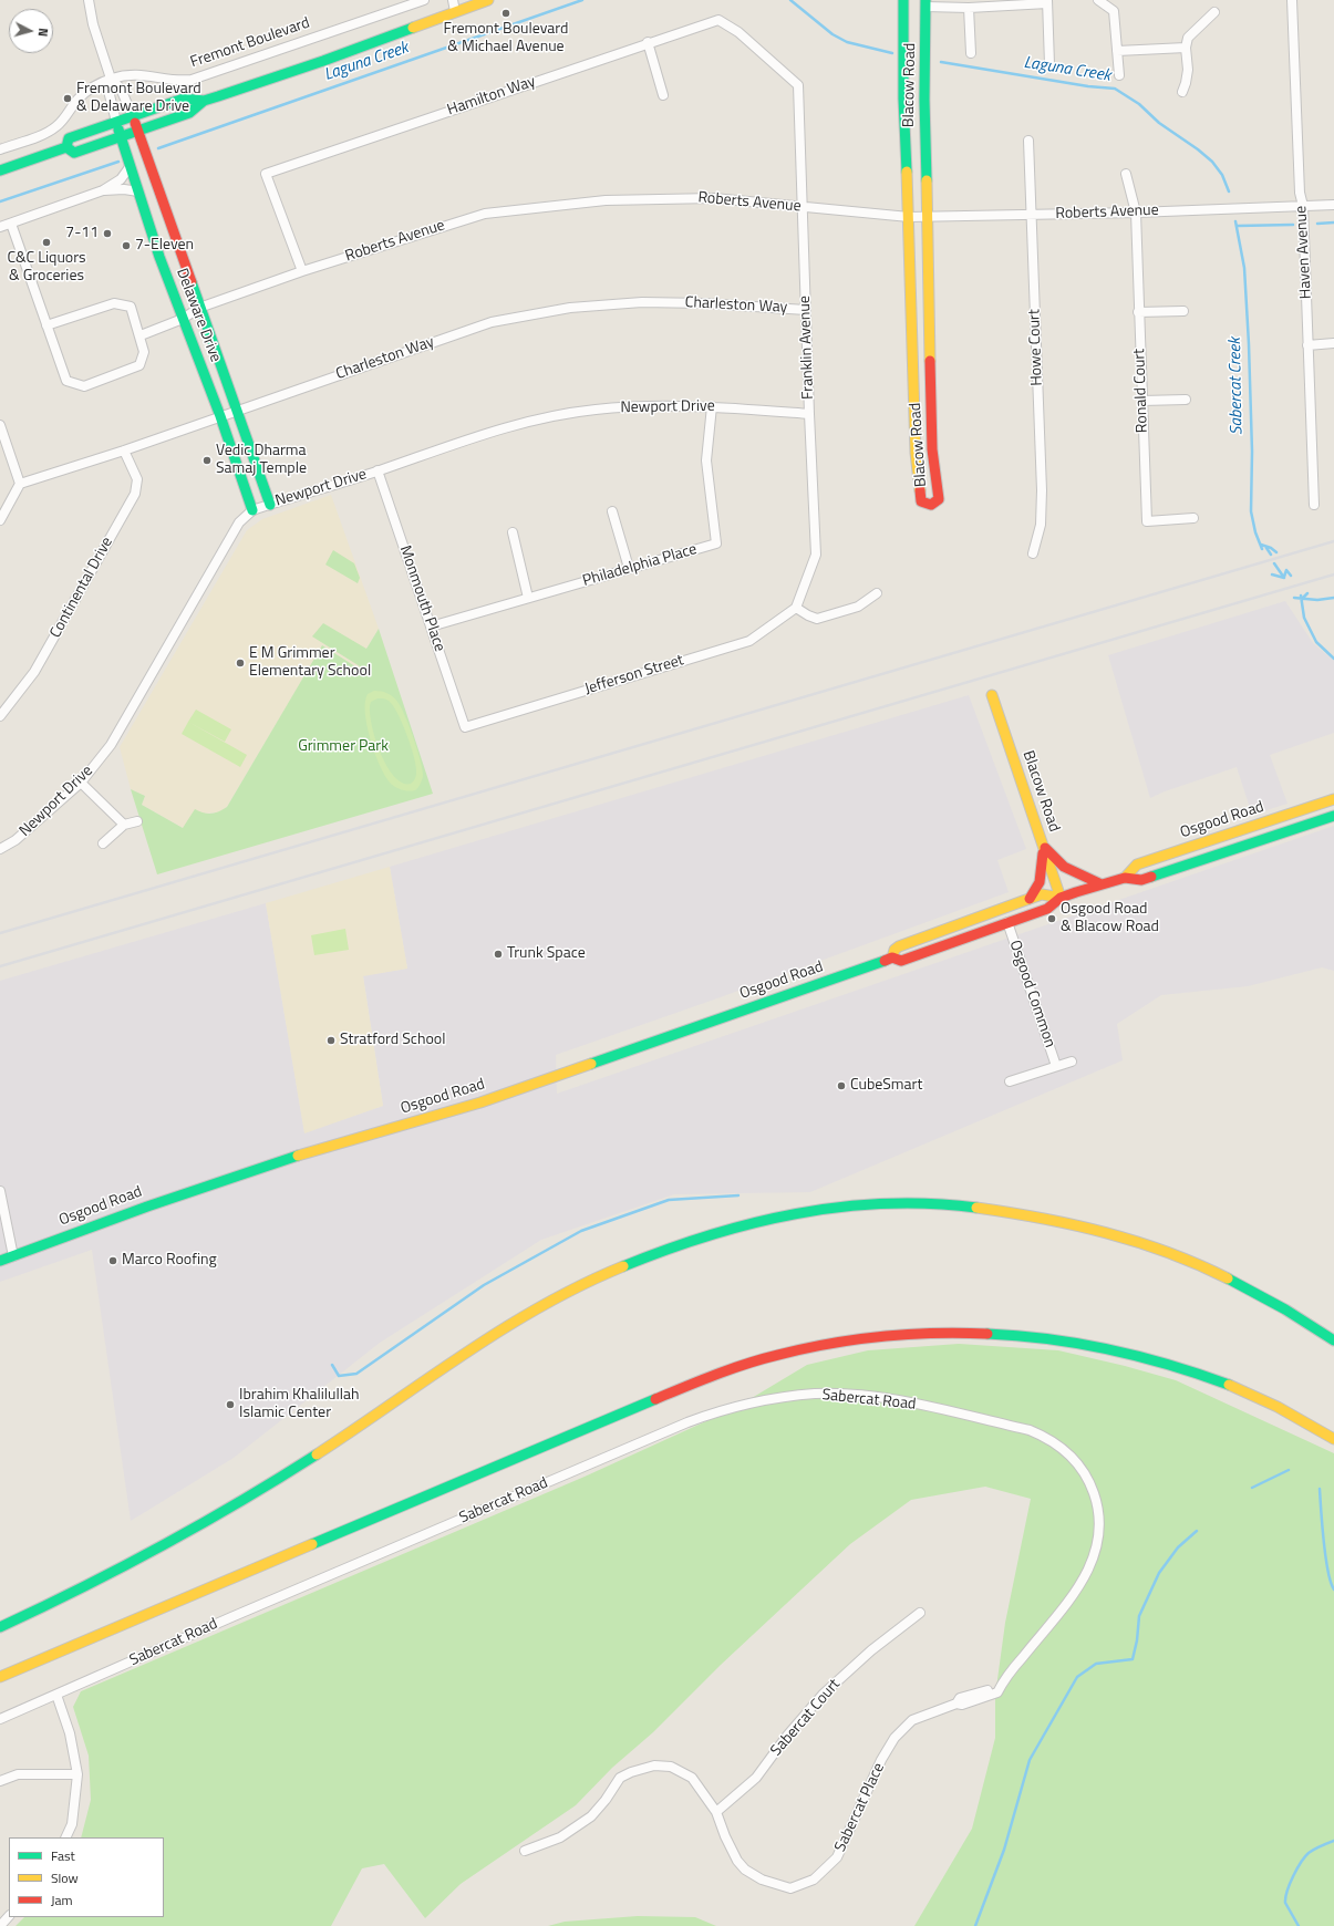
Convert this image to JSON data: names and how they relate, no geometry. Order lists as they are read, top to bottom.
{
  "streets": {
    "main road": ["Blacow Road", "Delaware Drive", "Osgood Road"],
    "street": [
      "Fremont Boulevard",
      "Hamilton Way",
      "Roberts Avenue",
      "Haven Avenue",
      "Charleston Way",
      "Franklin Avenue",
      "Howe Court",
      "Ronald Court",
      "Newport Drive",
      "Philadelphia Place",
      "Continental Drive",
      "Monmouth Place",
      "Jefferson Street",
      "Osgood Common",
      "Sabercat Road",
      "Sabercat Court",
      "Sabercat Place"
    ]
  },
  "crossings": [
    ["Fremont Boulevard", "Delaware Drive"],
    ["Blacow Road", "Roberts Avenue"],
    ["Blacow Road", "Osgood Road"],
    ["Hamilton Way", "Roberts Avenue"],
    ["Hamilton Way", "Franklin Avenue"],
    ["Roberts Avenue", "Haven Avenue"],
    ["Roberts Avenue", "Delaware Drive"],
    ["Roberts Avenue", "Franklin Avenue"],
    ["Roberts Avenue", "Howe Court"],
    ["Roberts Avenue", "Ronald Court"],
    ["Charleston Way", "Delaware Drive"],
    ["Charleston Way", "Franklin Avenue"],
    ["Charleston Way", "Continental Drive"],
    ["Delaware Drive", "Newport Drive"],
    ["Franklin Avenue", "Newport Drive"],
    ["Franklin Avenue", "Jefferson Street"],
    ["Newport Drive", "Philadelphia Place"],
    ["Newport Drive", "Monmouth Place"],
    ["Philadelphia Place", "Monmouth Place"],
    ["Monmouth Place", "Jefferson Street"],
    ["Osgood Road", "Osgood Common"],
    ["Sabercat Road", "Sabercat Place"],
    ["Sabercat Court", "Sabercat Place"]
  ],
  "water": ["Laguna Creek", "Sabercat Creek"],
  "parks": ["Grimmer Park"],
  "places": [
    "Fremont Boulevard & Michael Avenue",
    "Fremont Boulevard & Delaware Drive",
    "7-11",
    "C&C Liquors & Groceries",
    "7-Eleven",
    "Vedic Dharma Samaj Temple",
    "E M Grimmer Elementary School",
    "Osgood Road & Blacow Road",
    "Trunk Space",
    "Stratford School",
    "CubeSmart",
    "Marco Roofing",
    "Ibrahim Khalilullah Islamic Center"
  ],
  "legend": ["Fast", "Slow", "Jam"],
  "north": "right"
}
